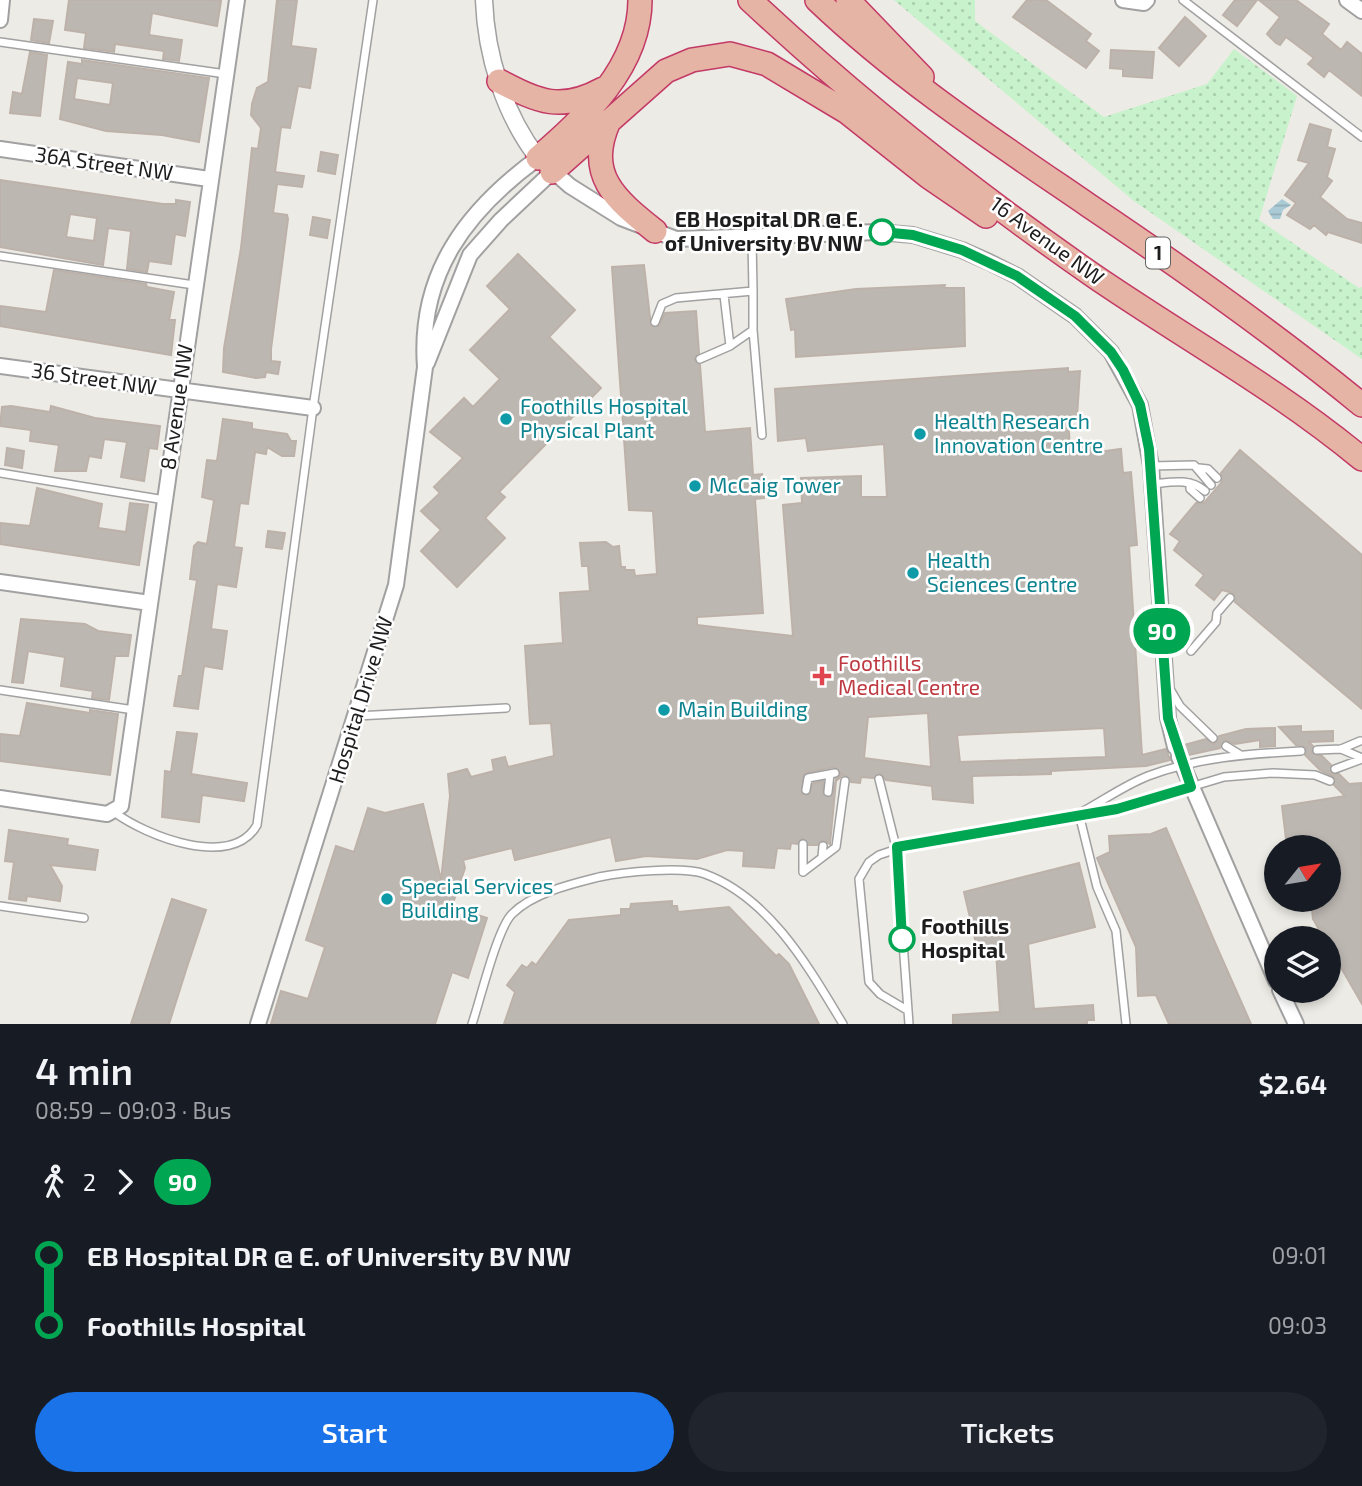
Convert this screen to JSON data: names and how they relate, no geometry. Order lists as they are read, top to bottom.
{
  "streets": {
    "highway": ["16 Avenue NW", "1"],
    "street": [
      "36A Street NW",
      "36 Street NW",
      "8 Avenue NW",
      "Hospital Drive NW"
    ]
  },
  "crossings": [
    ["36A Street NW", "8 Avenue NW"],
    ["36 Street NW", "8 Avenue NW"]
  ],
  "places": {
    "other": [
      "EB Hospital DR @ E. of University BV NW",
      "Foothills Hospital Physical Plant",
      "Health Research Innovation Centre",
      "McCaig Tower",
      "Health Sciences Centre",
      "Main Building",
      "Special Services Building",
      "Foothills Hospital"
    ],
    "health": ["Foothills Medical Centre"]
  },
  "lines": ["bus line 90"],
  "north": "top right",
  "page": {
    "on_map": "90",
    "heading": ["4 min", "08:59 – 09:03 · Bus", "$2.64"],
    "legs": ["2", "90"],
    "list": [
      {
        "name": "EB Hospital DR @ E. of University BV NW",
        "value": "09:01"
      },
      {
        "name": "Foothills Hospital",
        "value": "09:03"
      }
    ],
    "buttons": ["Start", "Tickets"]
  }
}
